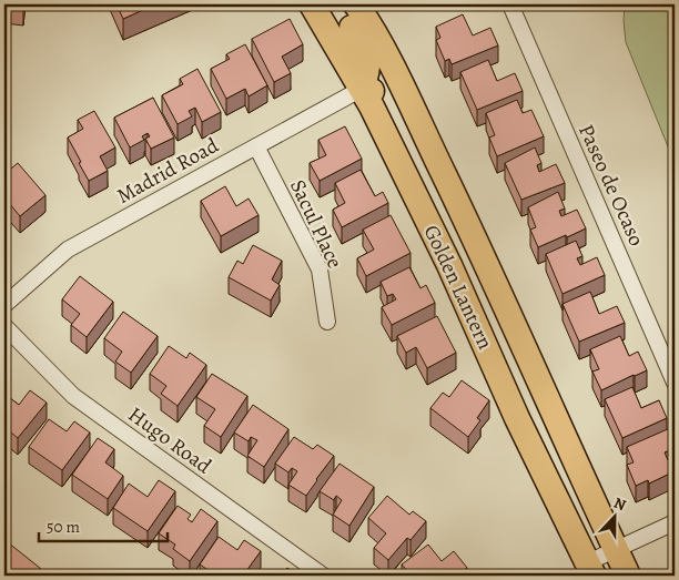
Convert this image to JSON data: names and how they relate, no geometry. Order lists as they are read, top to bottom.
{
  "streets": {
    "main road": ["Golden Lantern"],
    "street": [
      "Madrid Road",
      "Paseo de Ocaso",
      "Sacul Place",
      "Hugo Road"
    ]
  },
  "crossings": [
    ["Madrid Road", "Sacul Place"],
    ["Madrid Road", "Golden Lantern"]
  ],
  "scale_bar": "50 m",
  "north": "top"
}
